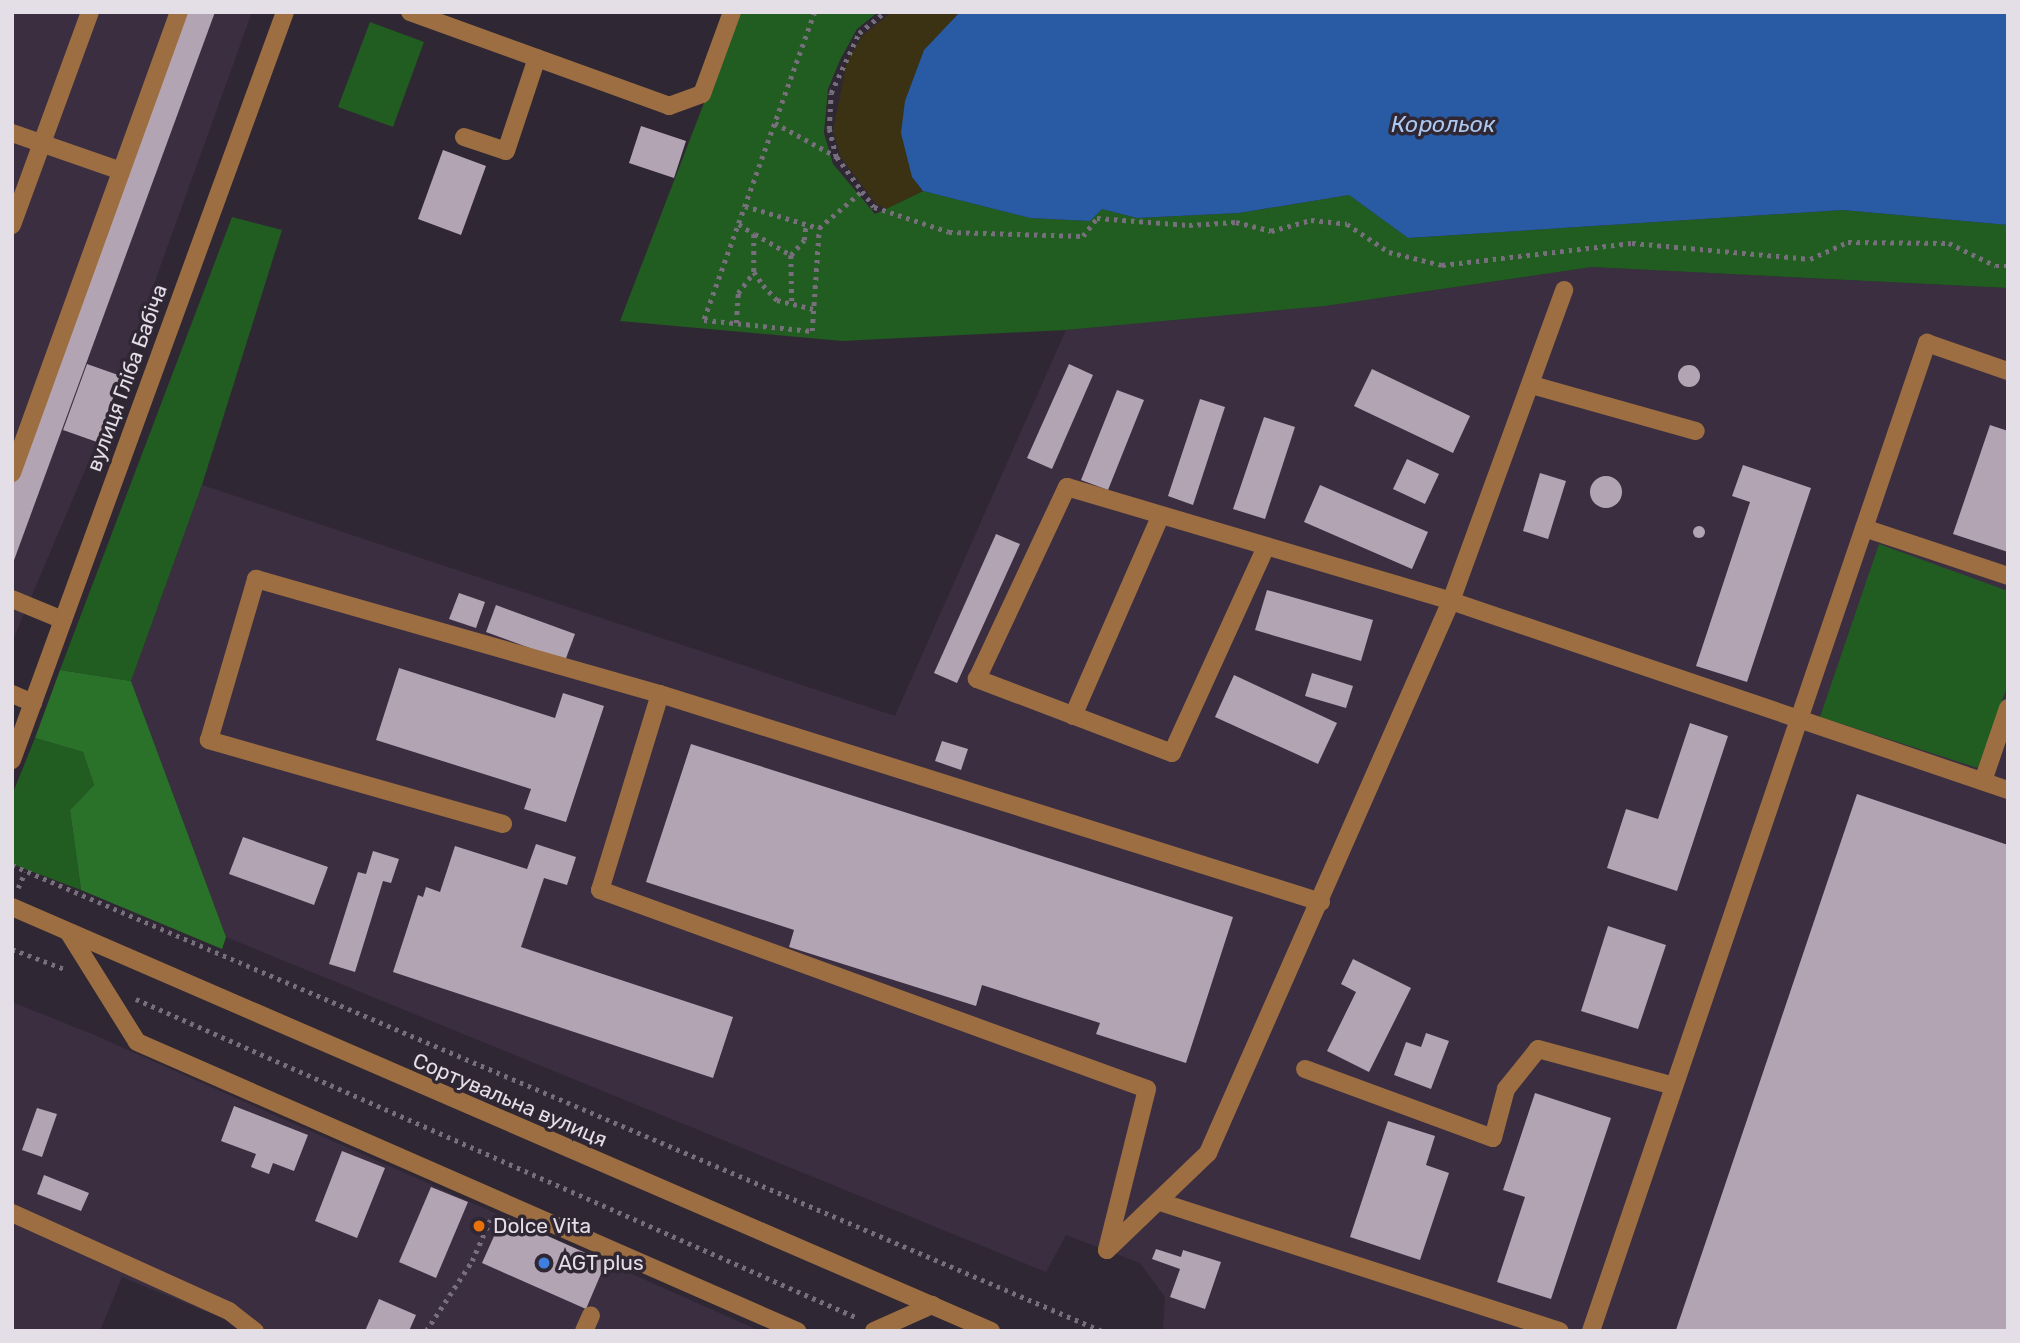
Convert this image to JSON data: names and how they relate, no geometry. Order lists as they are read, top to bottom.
{
  "streets": {
    "street": ["вулиця Гліба Бабіча", "Сортувальна вулиця"]
  },
  "water": ["Корольок"],
  "places": ["Dolce Vita", "AGT plus"]
}
